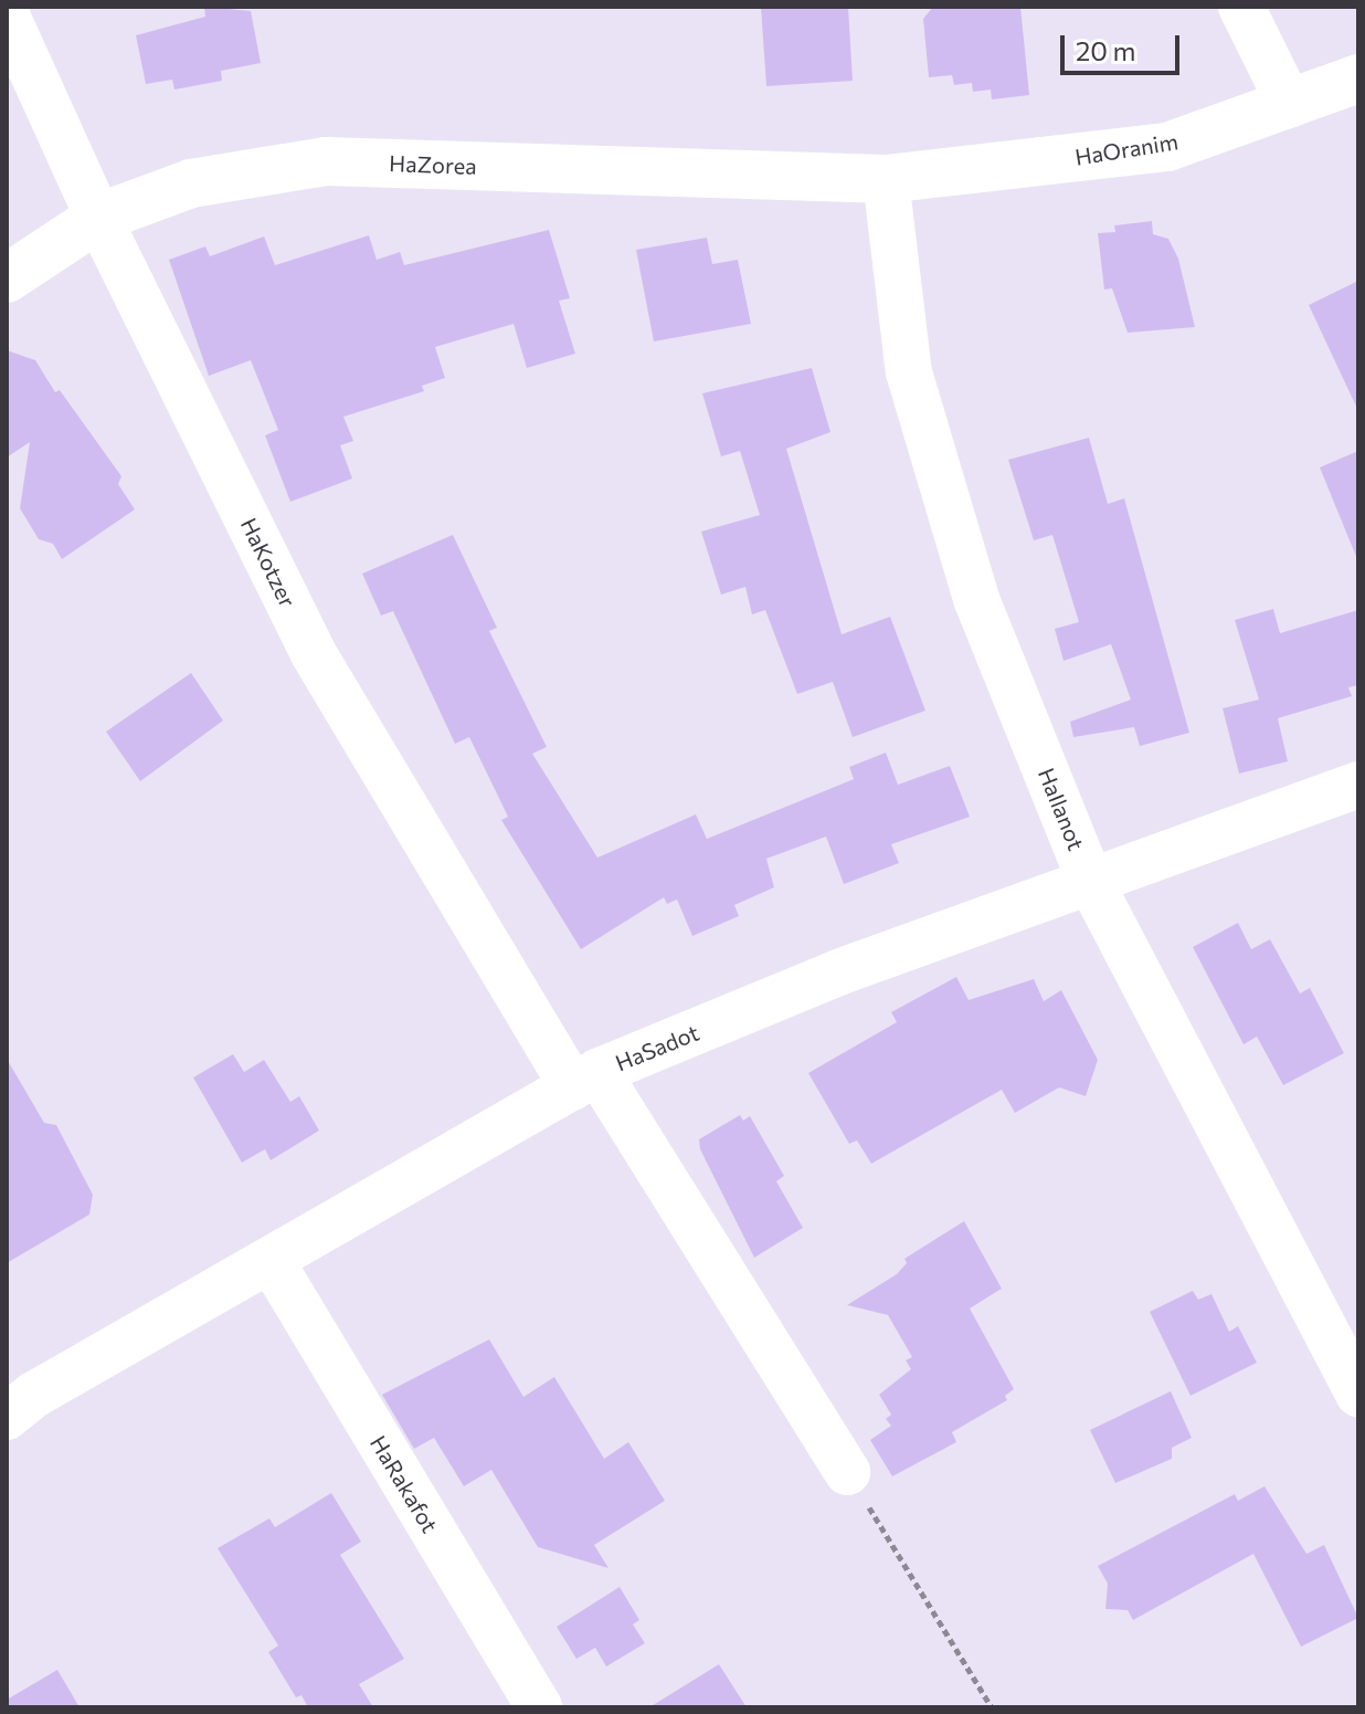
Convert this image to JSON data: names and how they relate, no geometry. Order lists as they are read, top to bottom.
{
  "streets": {
    "street": [
      "HaOranim",
      "HaZorea",
      "HaKotzer",
      "HaIlanot",
      "HaSadot",
      "HaRakafot"
    ]
  },
  "crossings": [
    ["HaOranim", "HaZorea"],
    ["HaOranim", "HaIlanot"],
    ["HaZorea", "HaKotzer"],
    ["HaZorea", "HaIlanot"],
    ["HaKotzer", "HaSadot"],
    ["HaIlanot", "HaSadot"],
    ["HaSadot", "HaRakafot"]
  ],
  "scale_bar": "20 m"
}
